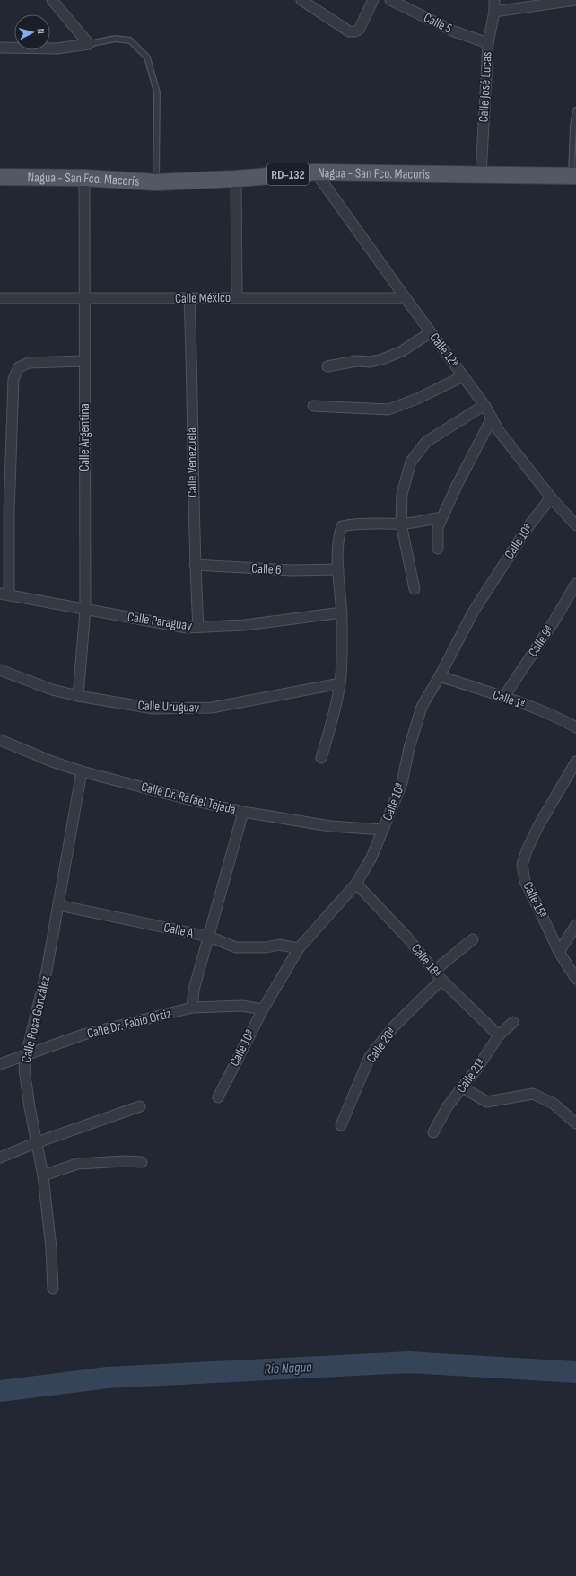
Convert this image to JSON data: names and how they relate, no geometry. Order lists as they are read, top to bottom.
{
  "streets": {
    "main road": ["Nagua - San Fco. Macorís", "RD-132"],
    "street": [
      "Calle 5",
      "Calle José Lucas",
      "Calle México",
      "Calle 12ª",
      "Calle Argentina",
      "Calle Venezuela",
      "Calle 10ª",
      "Calle 6",
      "Calle Paraguay",
      "Calle 9ª",
      "Calle 1ª",
      "Calle Uruguay",
      "Calle Dr. Rafael Tejada",
      "Calle 15ª",
      "Calle A",
      "Calle 18ª",
      "Calle Rosa González",
      "Calle Dr. Fabio Ortiz",
      "Calle 20ª",
      "Calle 21ª"
    ]
  },
  "crossings": [
    ["Calle 5", "Calle José Lucas"],
    ["Calle José Lucas", "Nagua - San Fco. Macorís"],
    ["Nagua - San Fco. Macorís", "Calle 12ª"],
    ["Nagua - San Fco. Macorís", "Calle Argentina"],
    ["Calle México", "Calle 12ª"],
    ["Calle México", "Calle Argentina"],
    ["Calle México", "Calle Venezuela"],
    ["Calle 12ª", "Calle 10ª"],
    ["Calle Argentina", "Calle Paraguay"],
    ["Calle Argentina", "Calle Uruguay"],
    ["Calle Venezuela", "Calle 6"],
    ["Calle Venezuela", "Calle Paraguay"],
    ["Calle 10ª", "Calle 1ª"],
    ["Calle 10ª", "Calle Dr. Rafael Tejada"],
    ["Calle 10ª", "Calle A"],
    ["Calle 10ª", "Calle 18ª"],
    ["Calle 10ª", "Calle Dr. Fabio Ortiz"],
    ["Calle 9ª", "Calle 1ª"],
    ["Calle Dr. Rafael Tejada", "Calle Rosa González"],
    ["Calle A", "Calle Rosa González"],
    ["Calle 18ª", "Calle 20ª"],
    ["Calle 18ª", "Calle 21ª"],
    ["Calle Rosa González", "Calle Dr. Fabio Ortiz"]
  ],
  "water": ["Río Nagua"],
  "north": "right"
}
